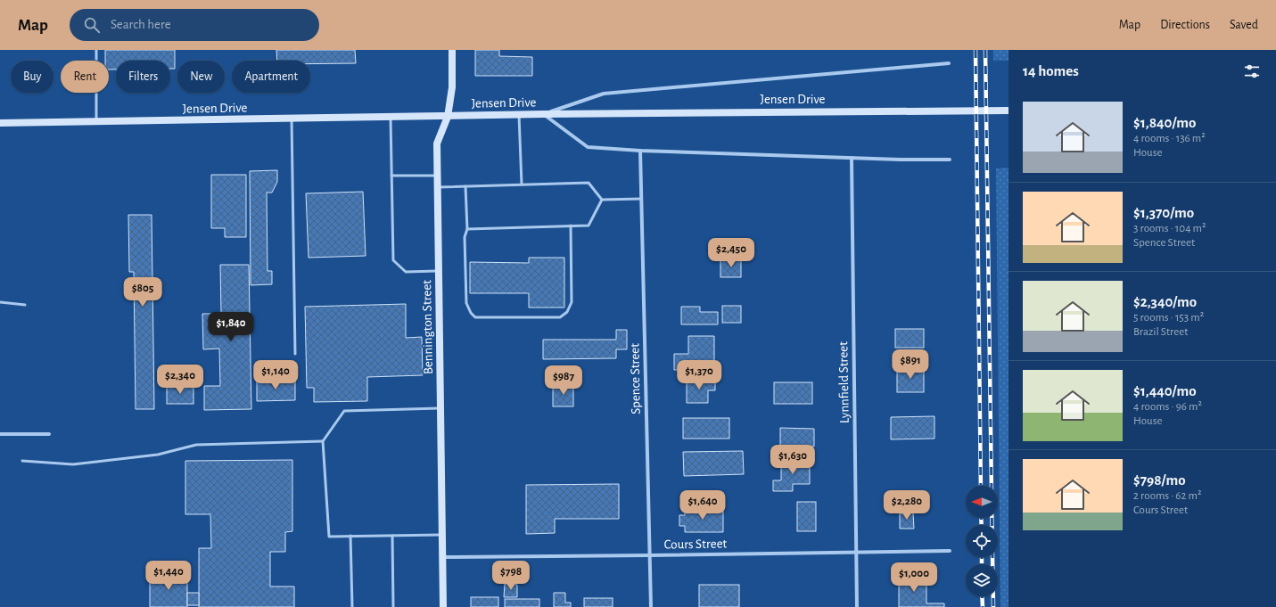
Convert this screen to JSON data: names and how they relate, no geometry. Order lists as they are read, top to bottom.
{
  "streets": {
    "main road": ["Jensen Drive", "Bennington Street"],
    "street": ["Spence Street", "Lynnfield Street", "Cours Street"]
  },
  "crossings": [
    ["Jensen Drive", "Bennington Street"],
    ["Bennington Street", "Cours Street"],
    ["Spence Street", "Cours Street"],
    ["Lynnfield Street", "Cours Street"]
  ],
  "north": "left",
  "page": {
    "header": "Map",
    "search": "Search here",
    "nav": ["Map", "Directions", "Saved"],
    "heading": "14 homes",
    "chip": [
      "Buy",
      "Rent",
      "Filters",
      "New",
      "Apartment"
    ],
    "list": [
      {
        "name": "$1,840/mo",
        "note": "4 rooms · 136 m² · House"
      },
      {
        "name": "$1,370/mo",
        "note": "3 rooms · 104 m² · Spence Street"
      },
      {
        "name": "$2,340/mo",
        "note": "5 rooms · 153 m² · Brazil Street"
      },
      {
        "name": "$1,440/mo",
        "note": "4 rooms · 96 m² · House"
      },
      {
        "name": "$798/mo",
        "note": "2 rooms · 62 m² · Cours Street"
      }
    ],
    "price": [
      "$2,450",
      "$805",
      "$1,840",
      "$891",
      "$1,140",
      "$1,370",
      "$2,340",
      "$987",
      "$1,630",
      "$1,640",
      "$2,280",
      "$1,440",
      "$798",
      "$1,000"
    ]
  }
}
